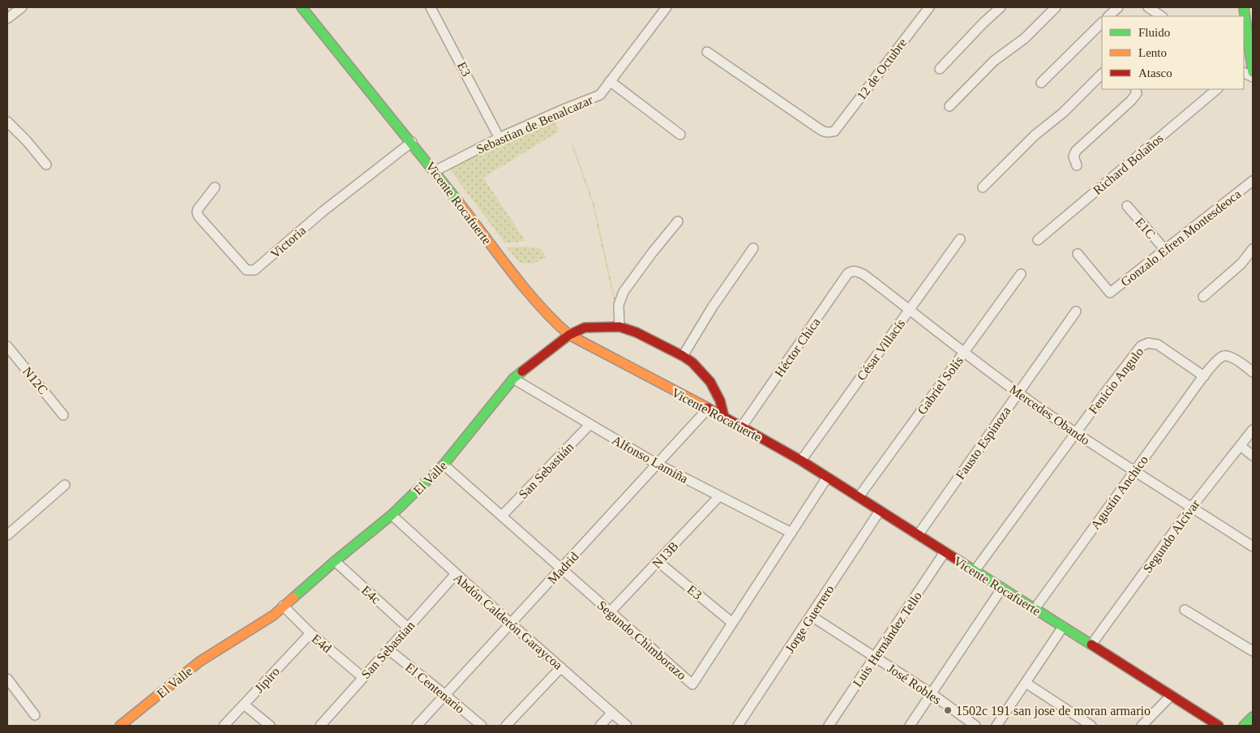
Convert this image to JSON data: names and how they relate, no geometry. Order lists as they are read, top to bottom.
{
  "streets": {
    "street": [
      "E3",
      "12 de Octubre",
      "Sebastian de Benalcazar",
      "Richard Bolaños",
      "Vicente Rocafuerte",
      "E1C",
      "Gonzalo Efren Montesdeoca",
      "Victoria",
      "Héctor Chica",
      "César Villacís",
      "N12C",
      "Fenicio Angulo",
      "Gabriel Solís",
      "Mercedes Obando",
      "Fausto Espinoza",
      "Alfonso Lamiña",
      "San Sebastián",
      "El Valle",
      "Agustín Anchico",
      "Segundo Alcívar",
      "N13B",
      "Madrid",
      "E4c",
      "Jorge Guerrero",
      "Abdón Calderón Garaycoa",
      "Luis Hernández Tello",
      "Segundo Chimborazo",
      "E4d",
      "San Sebastian",
      "Jipiro",
      "José Robles",
      "El Centenario"
    ]
  },
  "crossings": [
    ["E3", "N13B"],
    ["E3", "Segundo Chimborazo"],
    ["Sebastian de Benalcazar", "Vicente Rocafuerte"],
    ["Vicente Rocafuerte", "Victoria"],
    ["Vicente Rocafuerte", "Héctor Chica"],
    ["Vicente Rocafuerte", "César Villacís"],
    ["Vicente Rocafuerte", "Fenicio Angulo"],
    ["Vicente Rocafuerte", "Gabriel Solís"],
    ["Vicente Rocafuerte", "Fausto Espinoza"],
    ["Vicente Rocafuerte", "El Valle"],
    ["Vicente Rocafuerte", "Agustín Anchico"],
    ["Vicente Rocafuerte", "Segundo Alcívar"],
    ["Vicente Rocafuerte", "Madrid"],
    ["Vicente Rocafuerte", "Jorge Guerrero"],
    ["Vicente Rocafuerte", "Luis Hernández Tello"],
    ["Vicente Rocafuerte", "Segundo Chimborazo"],
    ["E1C", "Gonzalo Efren Montesdeoca"],
    ["Héctor Chica", "Mercedes Obando"],
    ["César Villacís", "Mercedes Obando"],
    ["Fenicio Angulo", "Mercedes Obando"],
    ["Fenicio Angulo", "Agustín Anchico"],
    ["Gabriel Solís", "Mercedes Obando"],
    ["Mercedes Obando", "Fausto Espinoza"],
    ["Mercedes Obando", "Agustín Anchico"],
    ["Mercedes Obando", "Segundo Alcívar"],
    ["Alfonso Lamiña", "San Sebastián"],
    ["Alfonso Lamiña", "El Valle"],
    ["Alfonso Lamiña", "N13B"],
    ["Alfonso Lamiña", "Madrid"],
    ["Alfonso Lamiña", "Segundo Chimborazo"],
    ["San Sebastián", "Segundo Chimborazo"],
    ["El Valle", "E4c"],
    ["El Valle", "Abdón Calderón Garaycoa"],
    ["El Valle", "Segundo Chimborazo"],
    ["El Valle", "E4d"],
    ["N13B", "Segundo Chimborazo"],
    ["Madrid", "Abdón Calderón Garaycoa"],
    ["Madrid", "Segundo Chimborazo"],
    ["Madrid", "El Centenario"],
    ["E4c", "San Sebastian"],
    ["Jorge Guerrero", "José Robles"],
    ["Abdón Calderón Garaycoa", "San Sebastian"],
    ["Luis Hernández Tello", "José Robles"],
    ["E4d", "San Sebastian"],
    ["E4d", "Jipiro"],
    ["San Sebastian", "El Centenario"]
  ],
  "places": ["1502c 191 san jose de moran armario"],
  "legend": ["Fluido", "Lento", "Atasco"]
}
